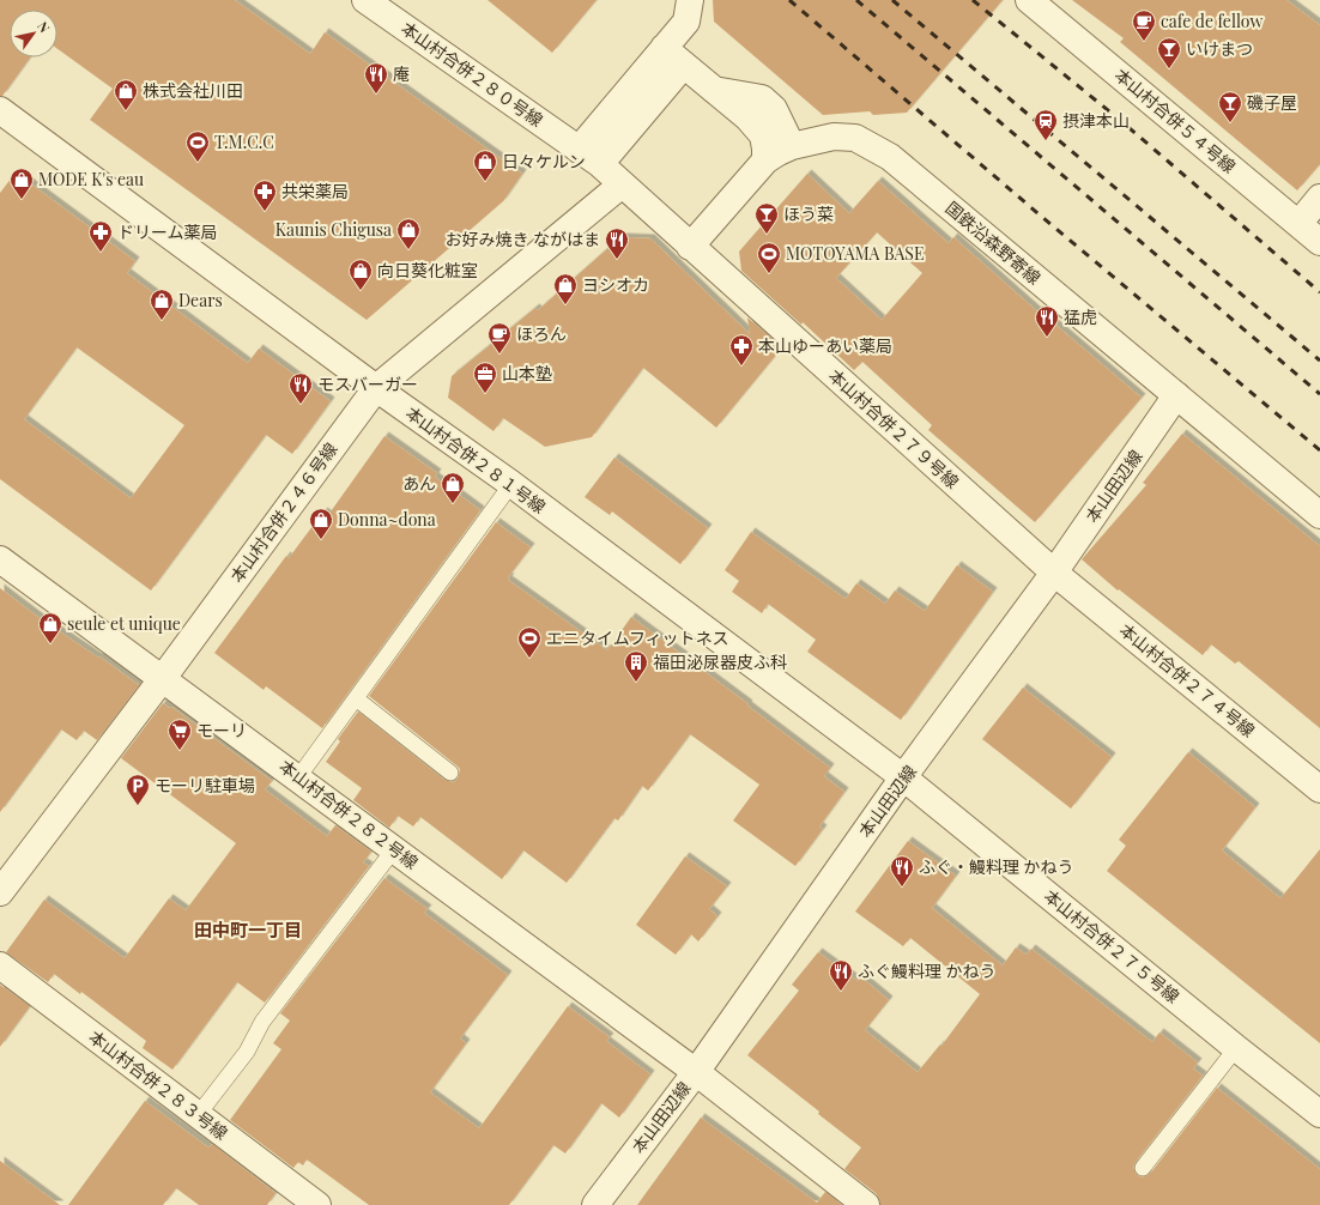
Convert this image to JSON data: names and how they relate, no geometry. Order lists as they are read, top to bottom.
{
  "streets": {
    "street": [
      "本山村合併２８０号線",
      "本山村合併５４号線",
      "国鉄沿森野寄線",
      "本山村合併２７９号線",
      "本山村合併２８１号線",
      "本山田辺線",
      "本山村合併２４６号線",
      "本山村合併２７４号線",
      "本山村合併２８２号線",
      "本山村合併２７５号線",
      "本山村合併２８３号線"
    ]
  },
  "crossings": [
    ["本山村合併２８０号線", "本山村合併２７９号線"],
    ["本山村合併２８０号線", "本山村合併２４６号線"],
    ["国鉄沿森野寄線", "本山村合併２７９号線"],
    ["国鉄沿森野寄線", "本山田辺線"],
    ["本山村合併２７９号線", "本山田辺線"],
    ["本山村合併２７９号線", "本山村合併２４６号線"],
    ["本山村合併２７９号線", "本山村合併２７４号線"],
    ["本山村合併２８１号線", "本山田辺線"],
    ["本山村合併２８１号線", "本山村合併２４６号線"],
    ["本山村合併２８１号線", "本山村合併２７５号線"],
    ["本山田辺線", "本山村合併２７４号線"],
    ["本山田辺線", "本山村合併２８２号線"],
    ["本山田辺線", "本山村合併２７５号線"],
    ["本山村合併２４６号線", "本山村合併２８２号線"]
  ],
  "districts": ["田中町一丁目"],
  "places": {
    "cafe": ["cafe de fellow", "ほろん"],
    "bar": ["いけまつ", "磯子屋", "ほう菜"],
    "restaurant": [
      "庵",
      "お好み焼き ながはま",
      "猛虎",
      "モスバーガー",
      "ふぐ・鰻料理 かねう",
      "ふぐ鰻料理 かねう"
    ],
    "shop": [
      "株式会社川田",
      "日々ケルン",
      "MODE K's eau",
      "Kaunis Chigusa",
      "向日葵化粧室",
      "ヨシオカ",
      "Dears",
      "あん",
      "Donna~dona",
      "seule et unique"
    ],
    "station": ["摂津本山"],
    "sports": ["T.M.C.C", "MOTOYAMA BASE", "エニタイムフィットネス"],
    "pharmacy": ["共栄薬局", "ドリーム薬局", "本山ゆーあい薬局"],
    "office": ["山本塾"],
    "building": ["福田泌尿器皮ふ科"],
    "supermarket": ["モーリ"],
    "parking": ["モーリ駐車場"]
  },
  "north": "top right"
}
